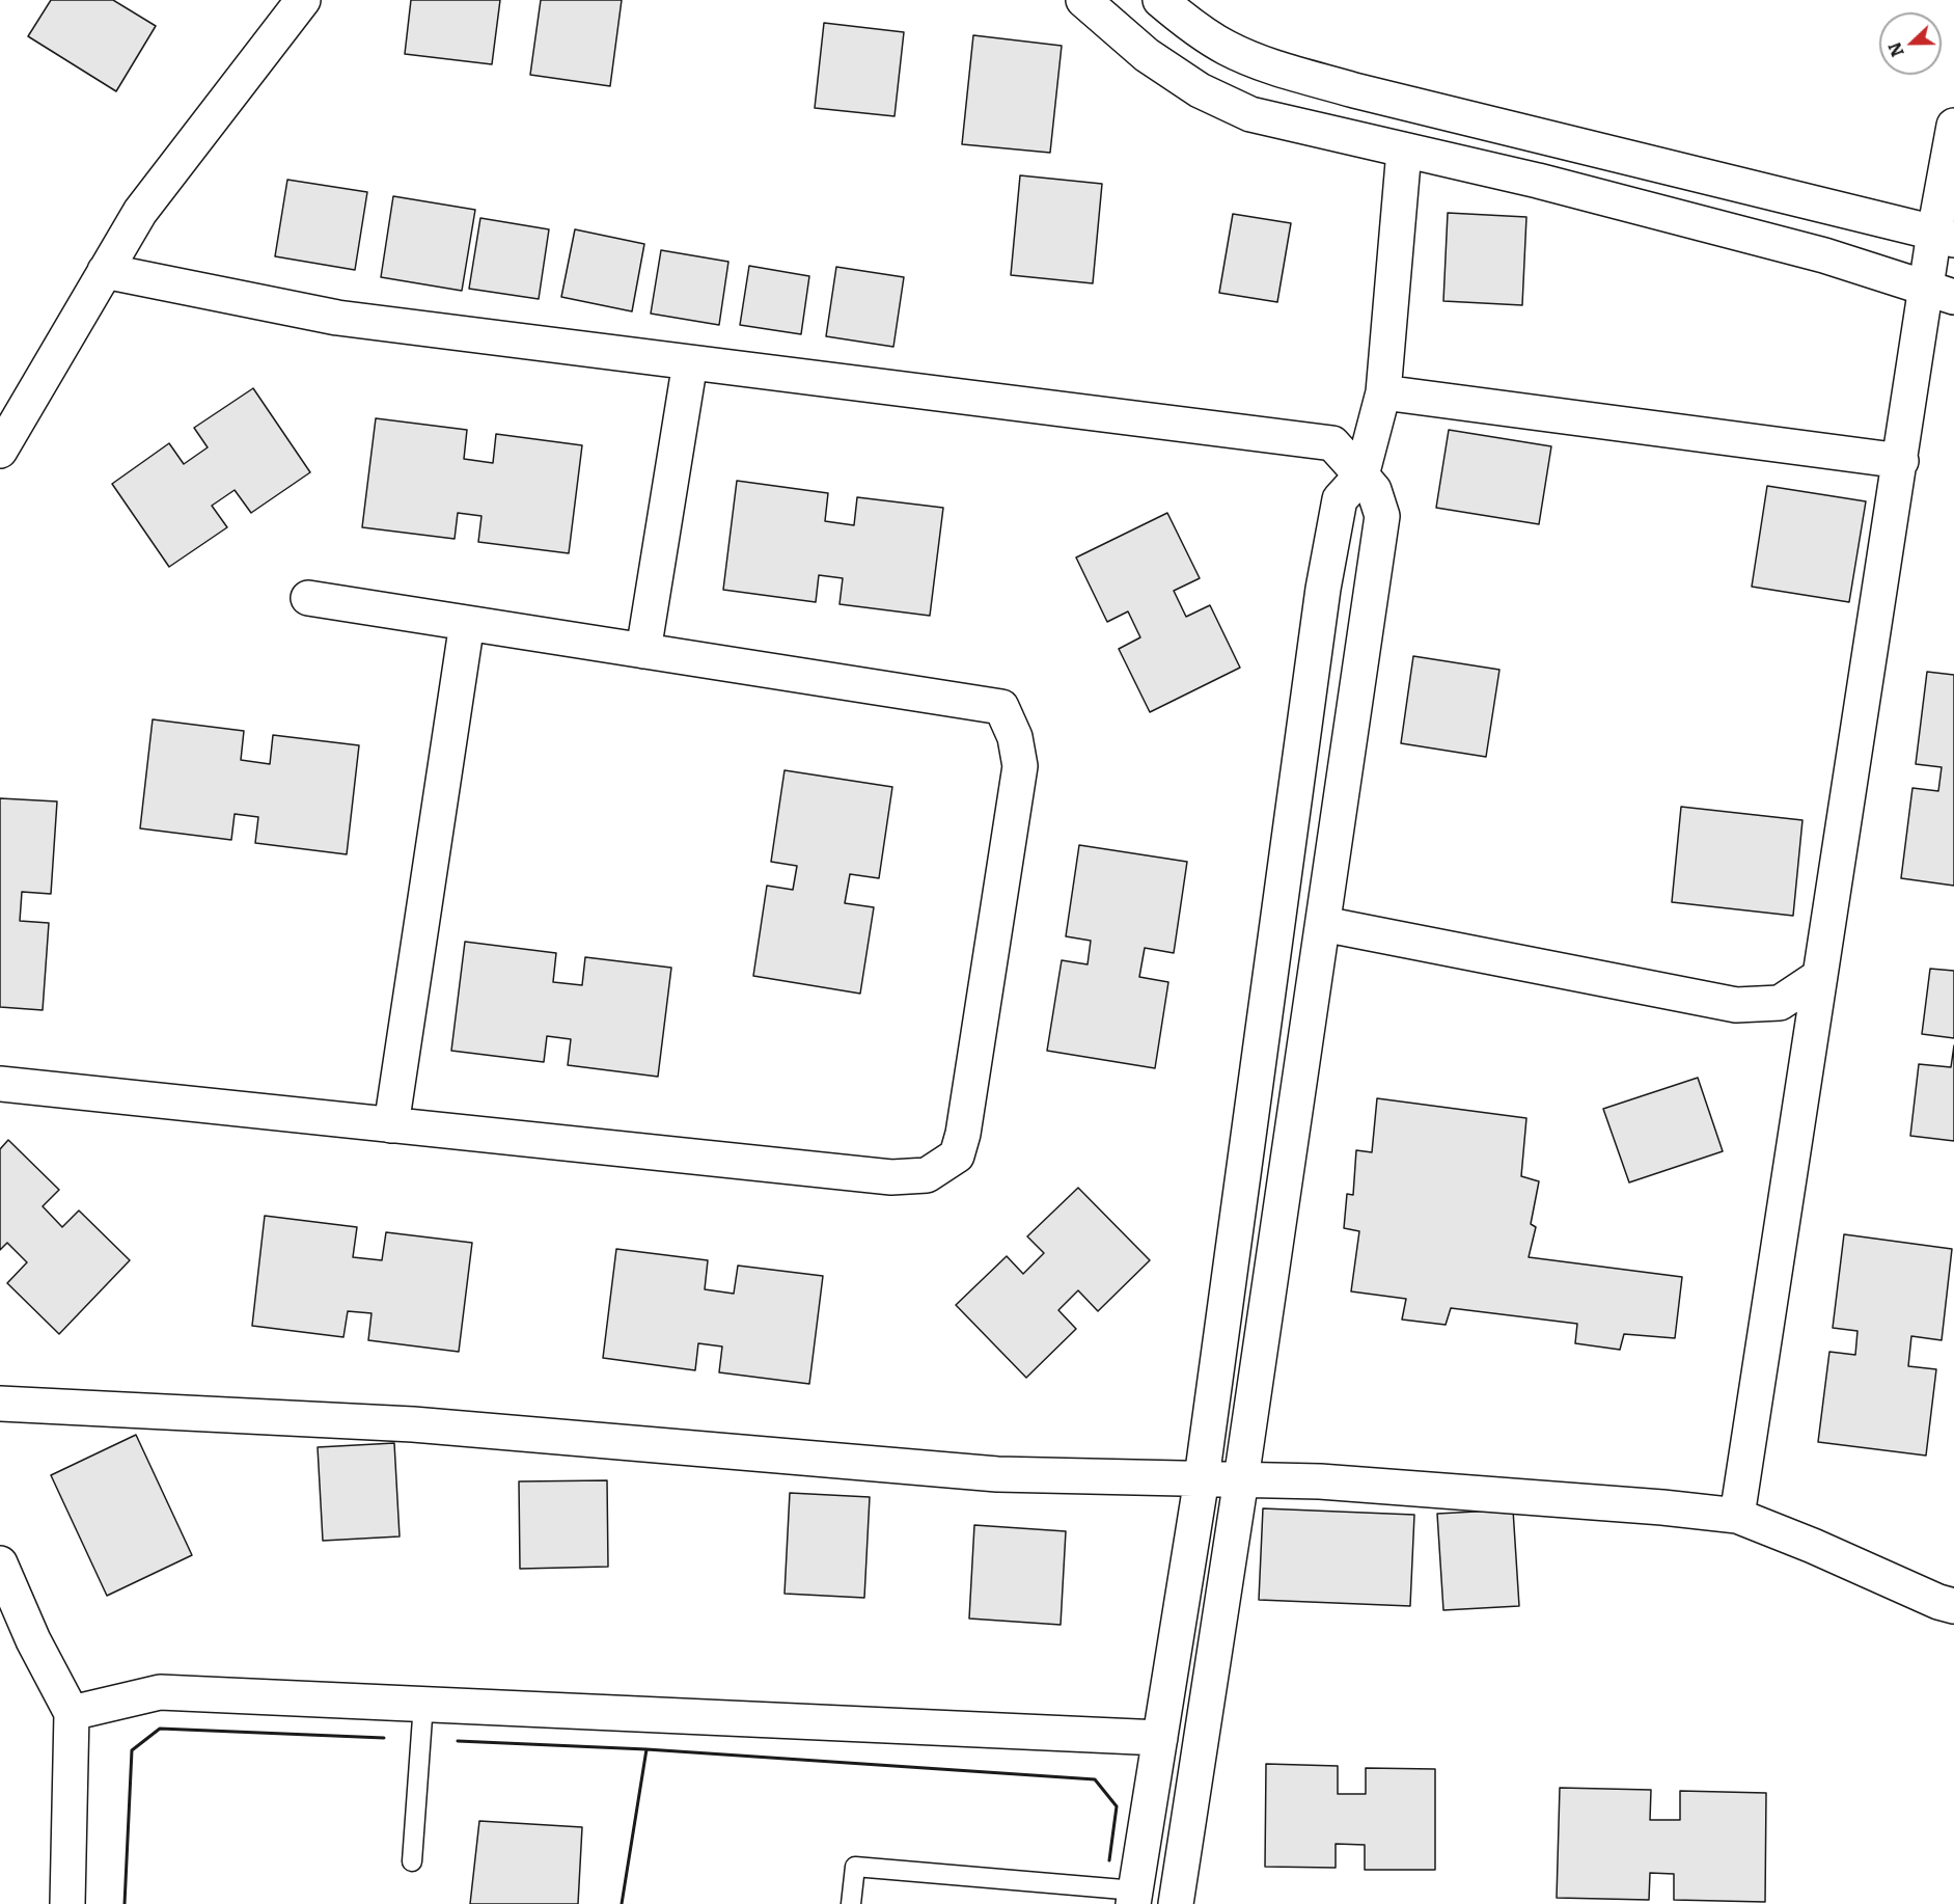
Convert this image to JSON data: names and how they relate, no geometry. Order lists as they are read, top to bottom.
{
  "north": "left"
}
